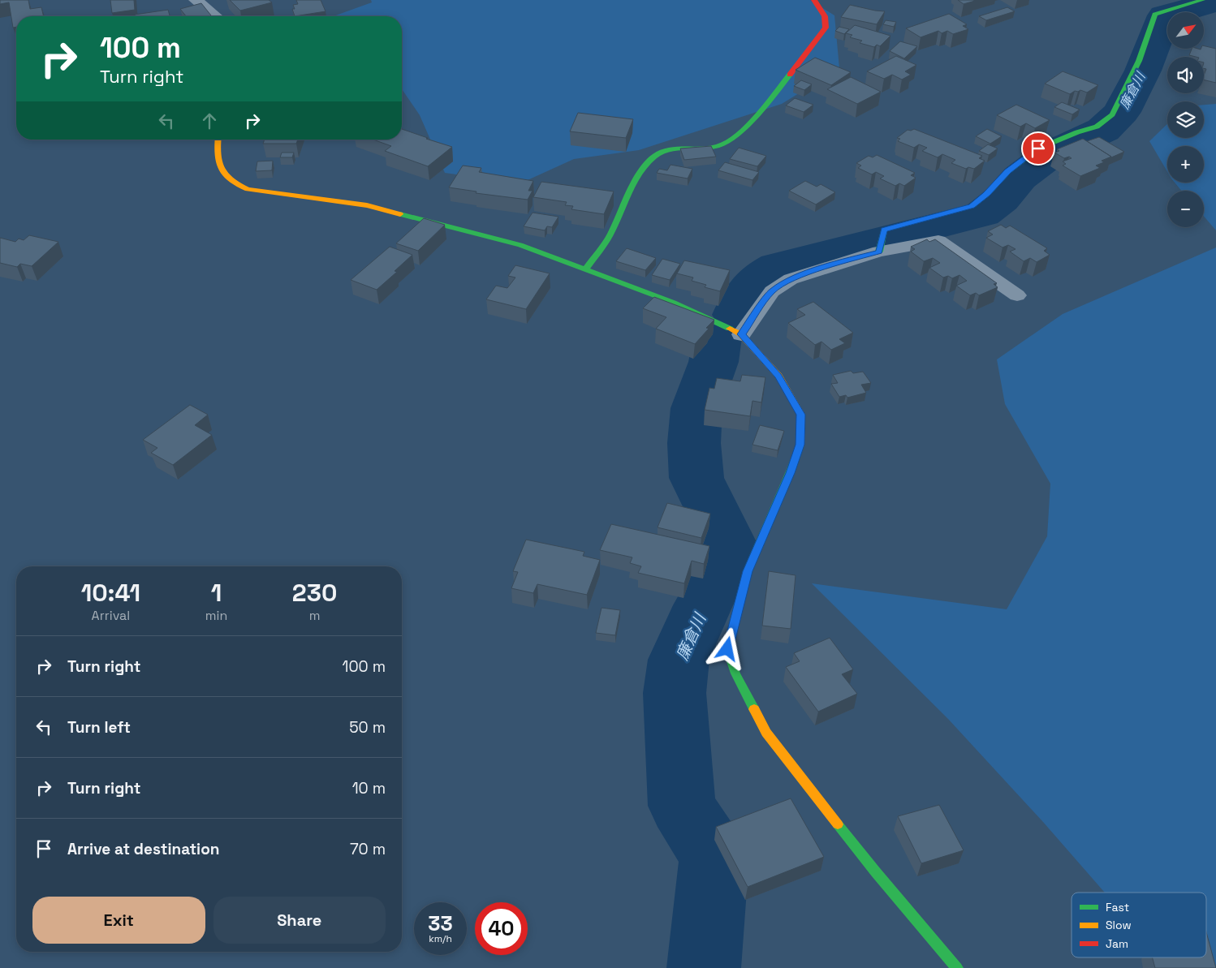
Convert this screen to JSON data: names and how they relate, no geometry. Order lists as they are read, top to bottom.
{
  "water": ["廉倉川"],
  "legend": ["Fast", "Slow", "Jam"],
  "north": "top right",
  "page": {
    "map_buttons": ["+", "−"],
    "turn": ["100 m", "Turn right"],
    "eta": [
      "10:41",
      "Arrival",
      "1",
      "min",
      "230",
      "m"
    ],
    "list": [
      {
        "name": "Turn right",
        "value": "100 m"
      },
      {
        "name": "Turn left",
        "value": "50 m"
      },
      {
        "name": "Turn right",
        "value": "10 m"
      },
      {
        "name": "Arrive at destination",
        "value": "70 m"
      }
    ],
    "buttons": ["Exit", "Share"],
    "speed": "33 km/h",
    "limit": "40"
  }
}
